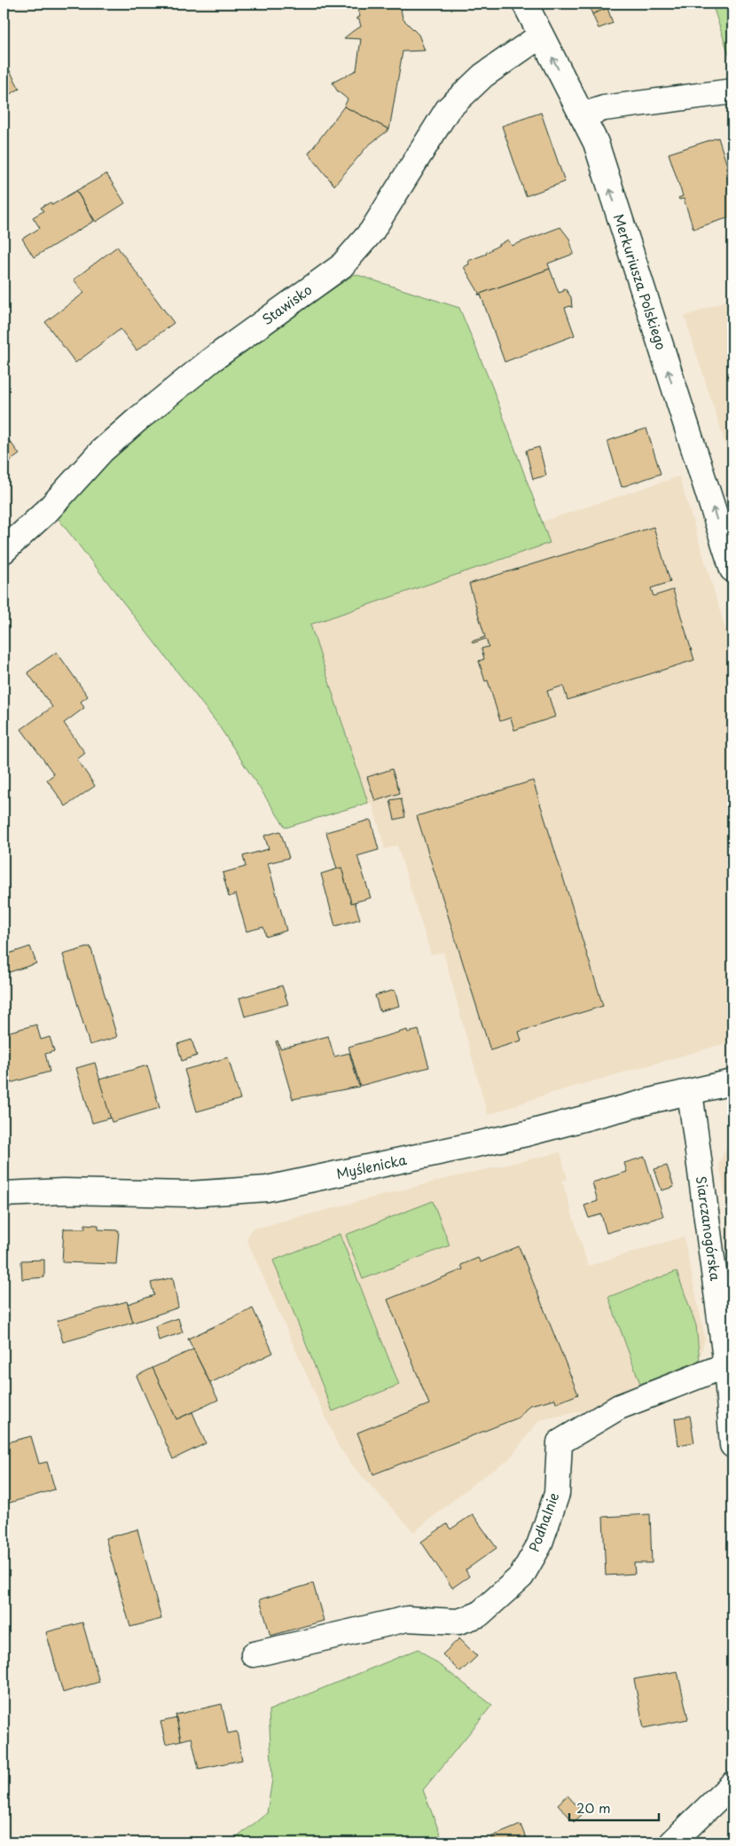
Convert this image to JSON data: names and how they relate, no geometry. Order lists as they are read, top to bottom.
{
  "streets": {
    "street": [
      "Merkuriusza Polskiego",
      "Stawisko",
      "Myślenicka",
      "Siarczanogórska",
      "Podhalnie"
    ]
  },
  "crossings": [
    ["Merkuriusza Polskiego", "Stawisko"],
    ["Myślenicka", "Siarczanogórska"],
    ["Siarczanogórska", "Podhalnie"]
  ],
  "one_way": ["Merkuriusza Polskiego"],
  "scale_bar": "20 m"
}
